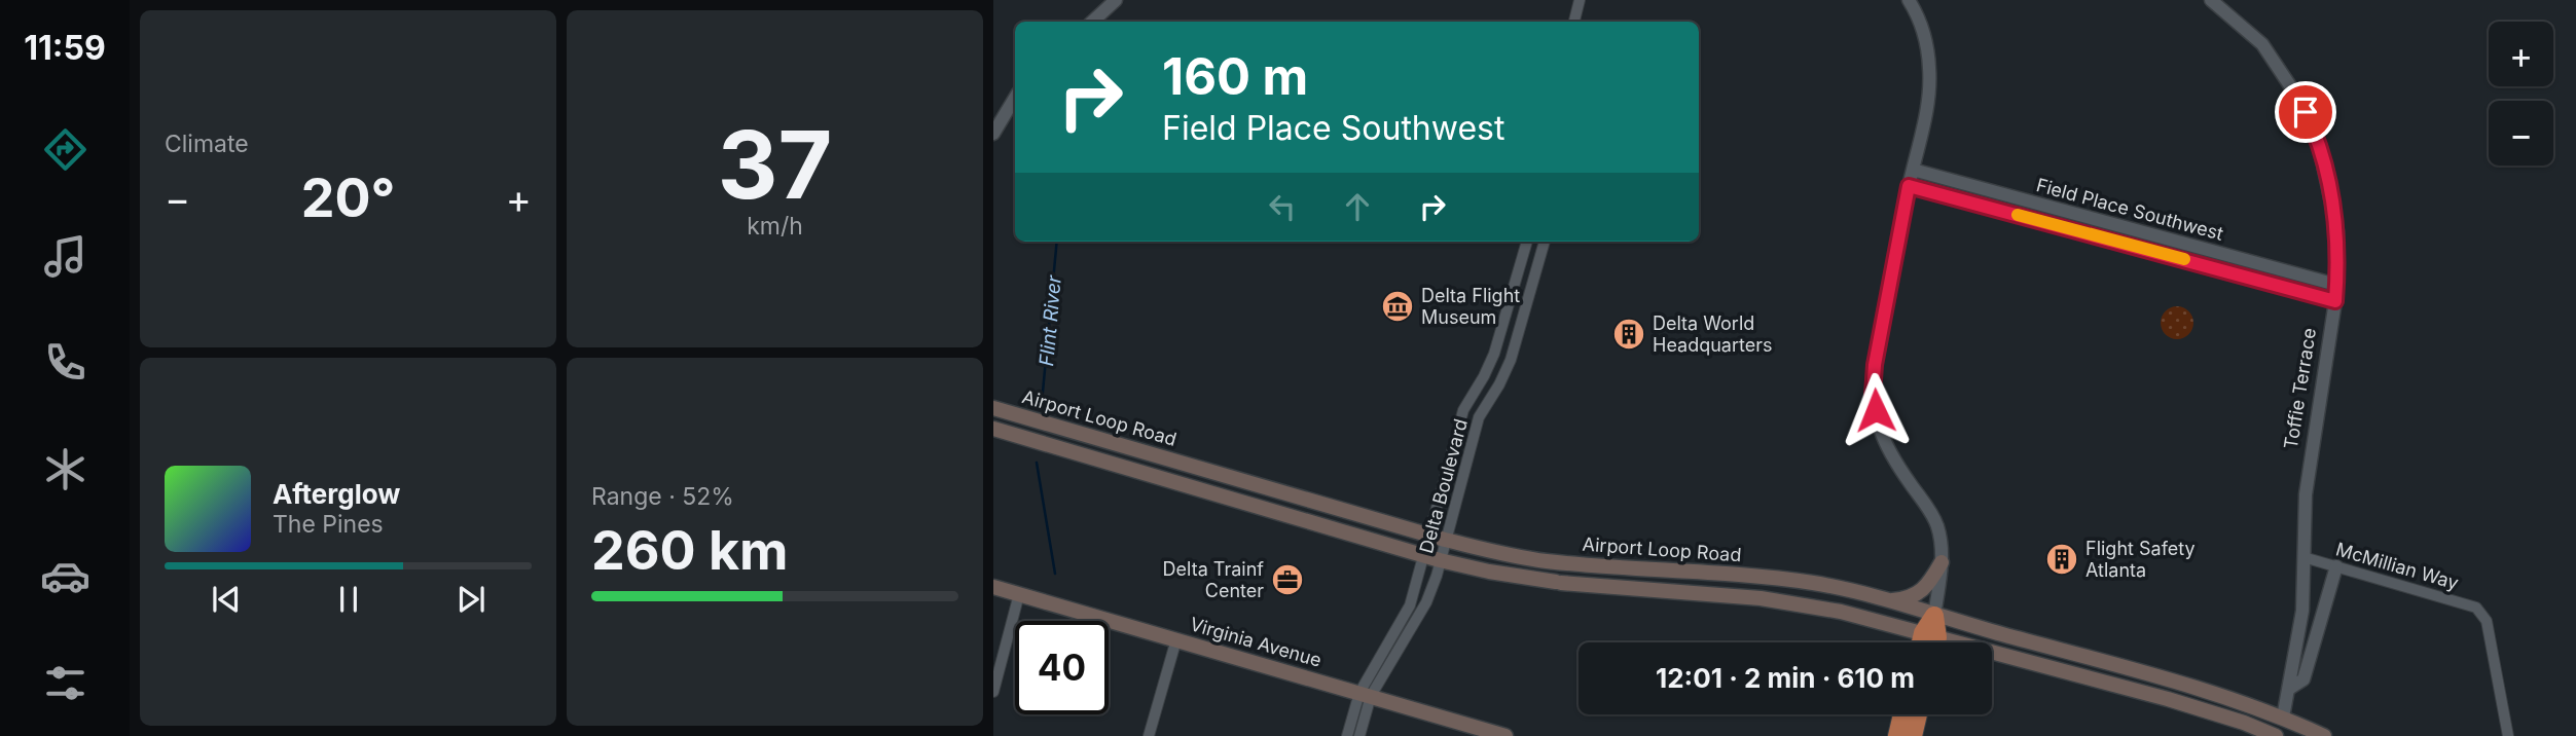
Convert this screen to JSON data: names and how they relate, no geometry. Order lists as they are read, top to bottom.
{
  "streets": {
    "main road": ["Toffie Terrace", "Airport Loop Road", "Virginia Avenue"],
    "street": ["Field Place Southwest", "Delta Boulevard", "McMillian Way"]
  },
  "crossings": [
    ["Field Place Southwest", "Toffie Terrace"],
    ["Toffie Terrace", "Airport Loop Road"],
    ["Toffie Terrace", "McMillian Way"],
    ["Airport Loop Road", "Delta Boulevard"],
    ["Delta Boulevard", "Virginia Avenue"]
  ],
  "water": ["Flint River"],
  "places": {
    "museum": ["Delta Flight Museum"],
    "building": ["Delta World Headquarters", "Flight Safety Atlanta"],
    "office": ["Delta Trainf Center"]
  },
  "page": {
    "tabs": "11:59",
    "tile": [
      "Climate",
      ["37", "km/h"],
      ["Range · 52%", "260 km"]
    ],
    "map_buttons": ["+", "−"],
    "turn": ["160 m", "Field Place Southwest"],
    "heat": ["−", "20°", "+"],
    "song": ["Afterglow", "The Pines"],
    "limit": "40",
    "trip": "12:01 · 2 min · 610 m"
  }
}
